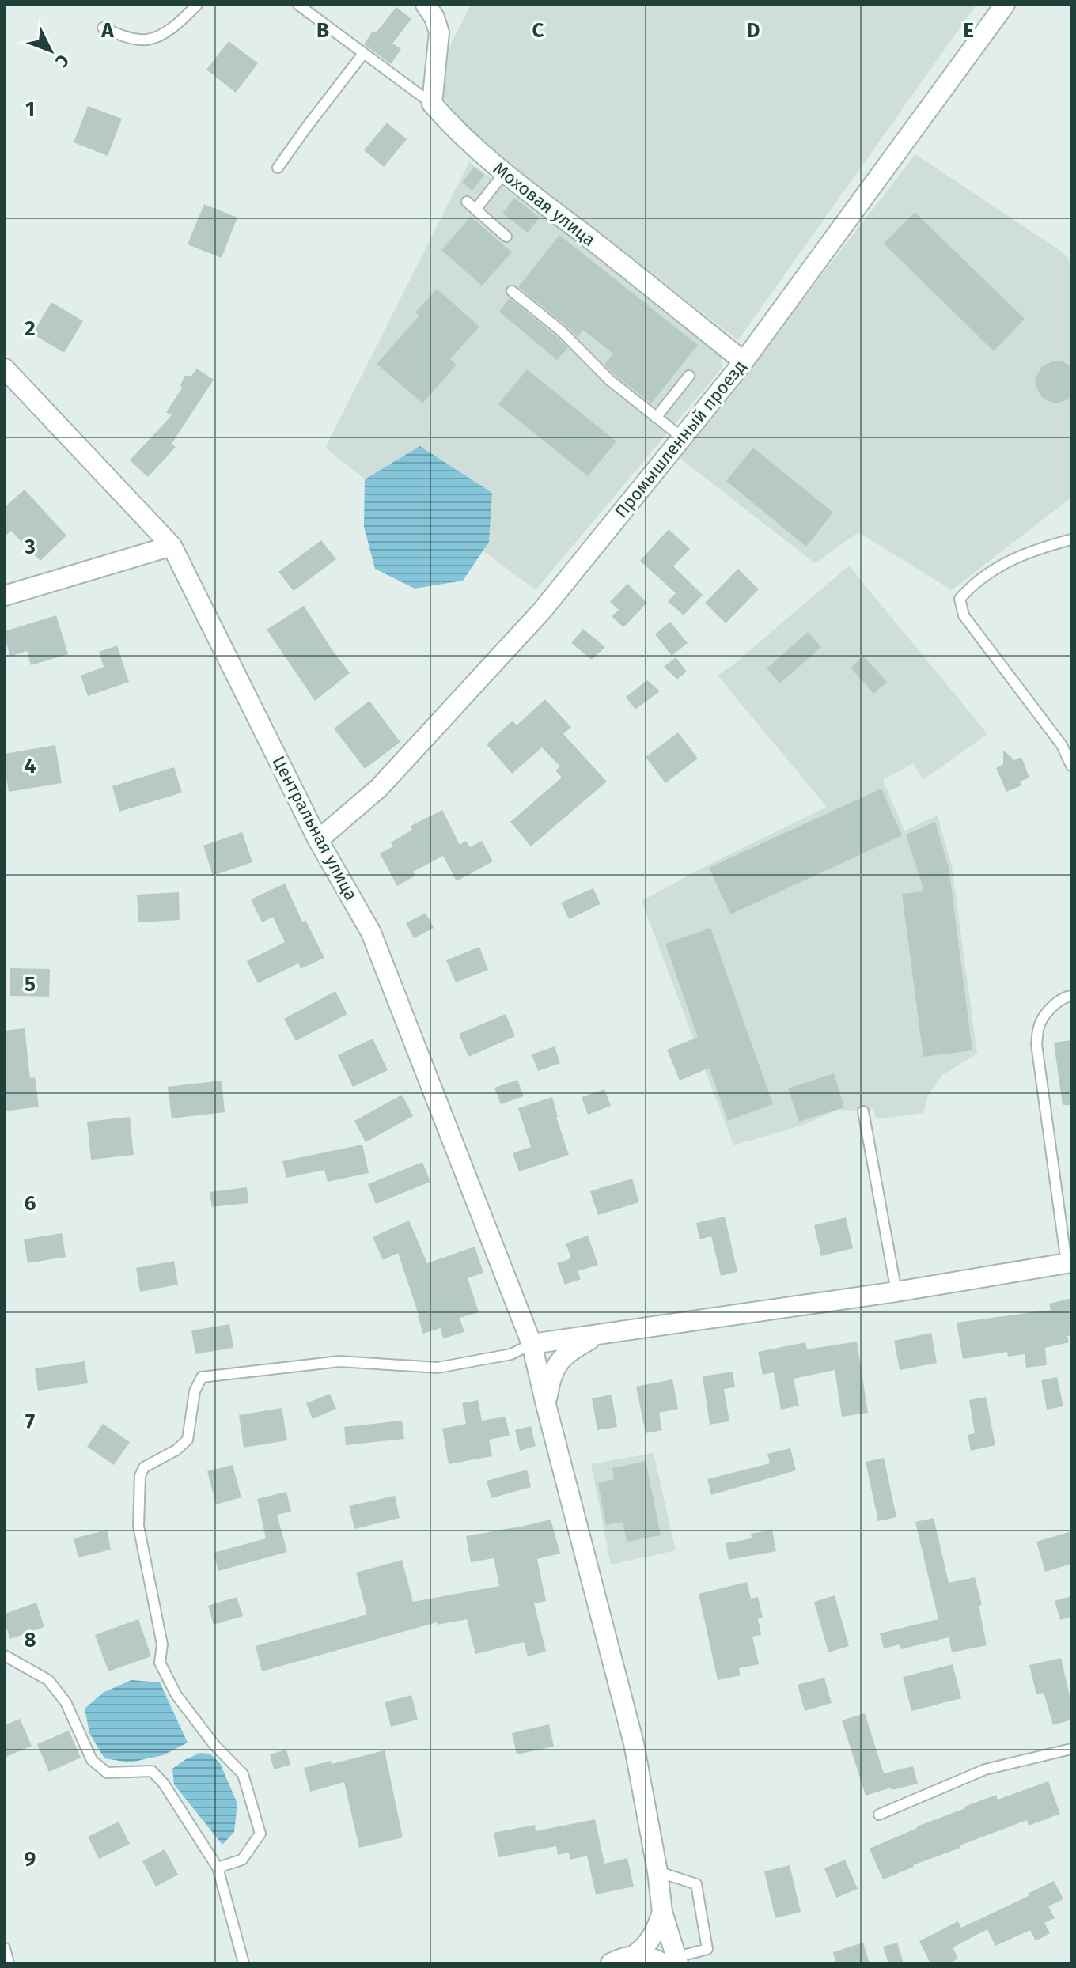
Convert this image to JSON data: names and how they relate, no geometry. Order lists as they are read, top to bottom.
{
  "streets": {
    "street": ["Моховая улица", "Промышленный проезд", "Центральная улица"]
  },
  "crossings": [
    ["Моховая улица", "Промышленный проезд"],
    ["Промышленный проезд", "Центральная улица"]
  ],
  "north": "bottom right",
  "grid": {
    "columns": [
      "A",
      "B",
      "C",
      "D",
      "E"
    ],
    "rows": [
      "1",
      "2",
      "3",
      "4",
      "5",
      "6",
      "7",
      "8",
      "9"
    ]
  }
}
